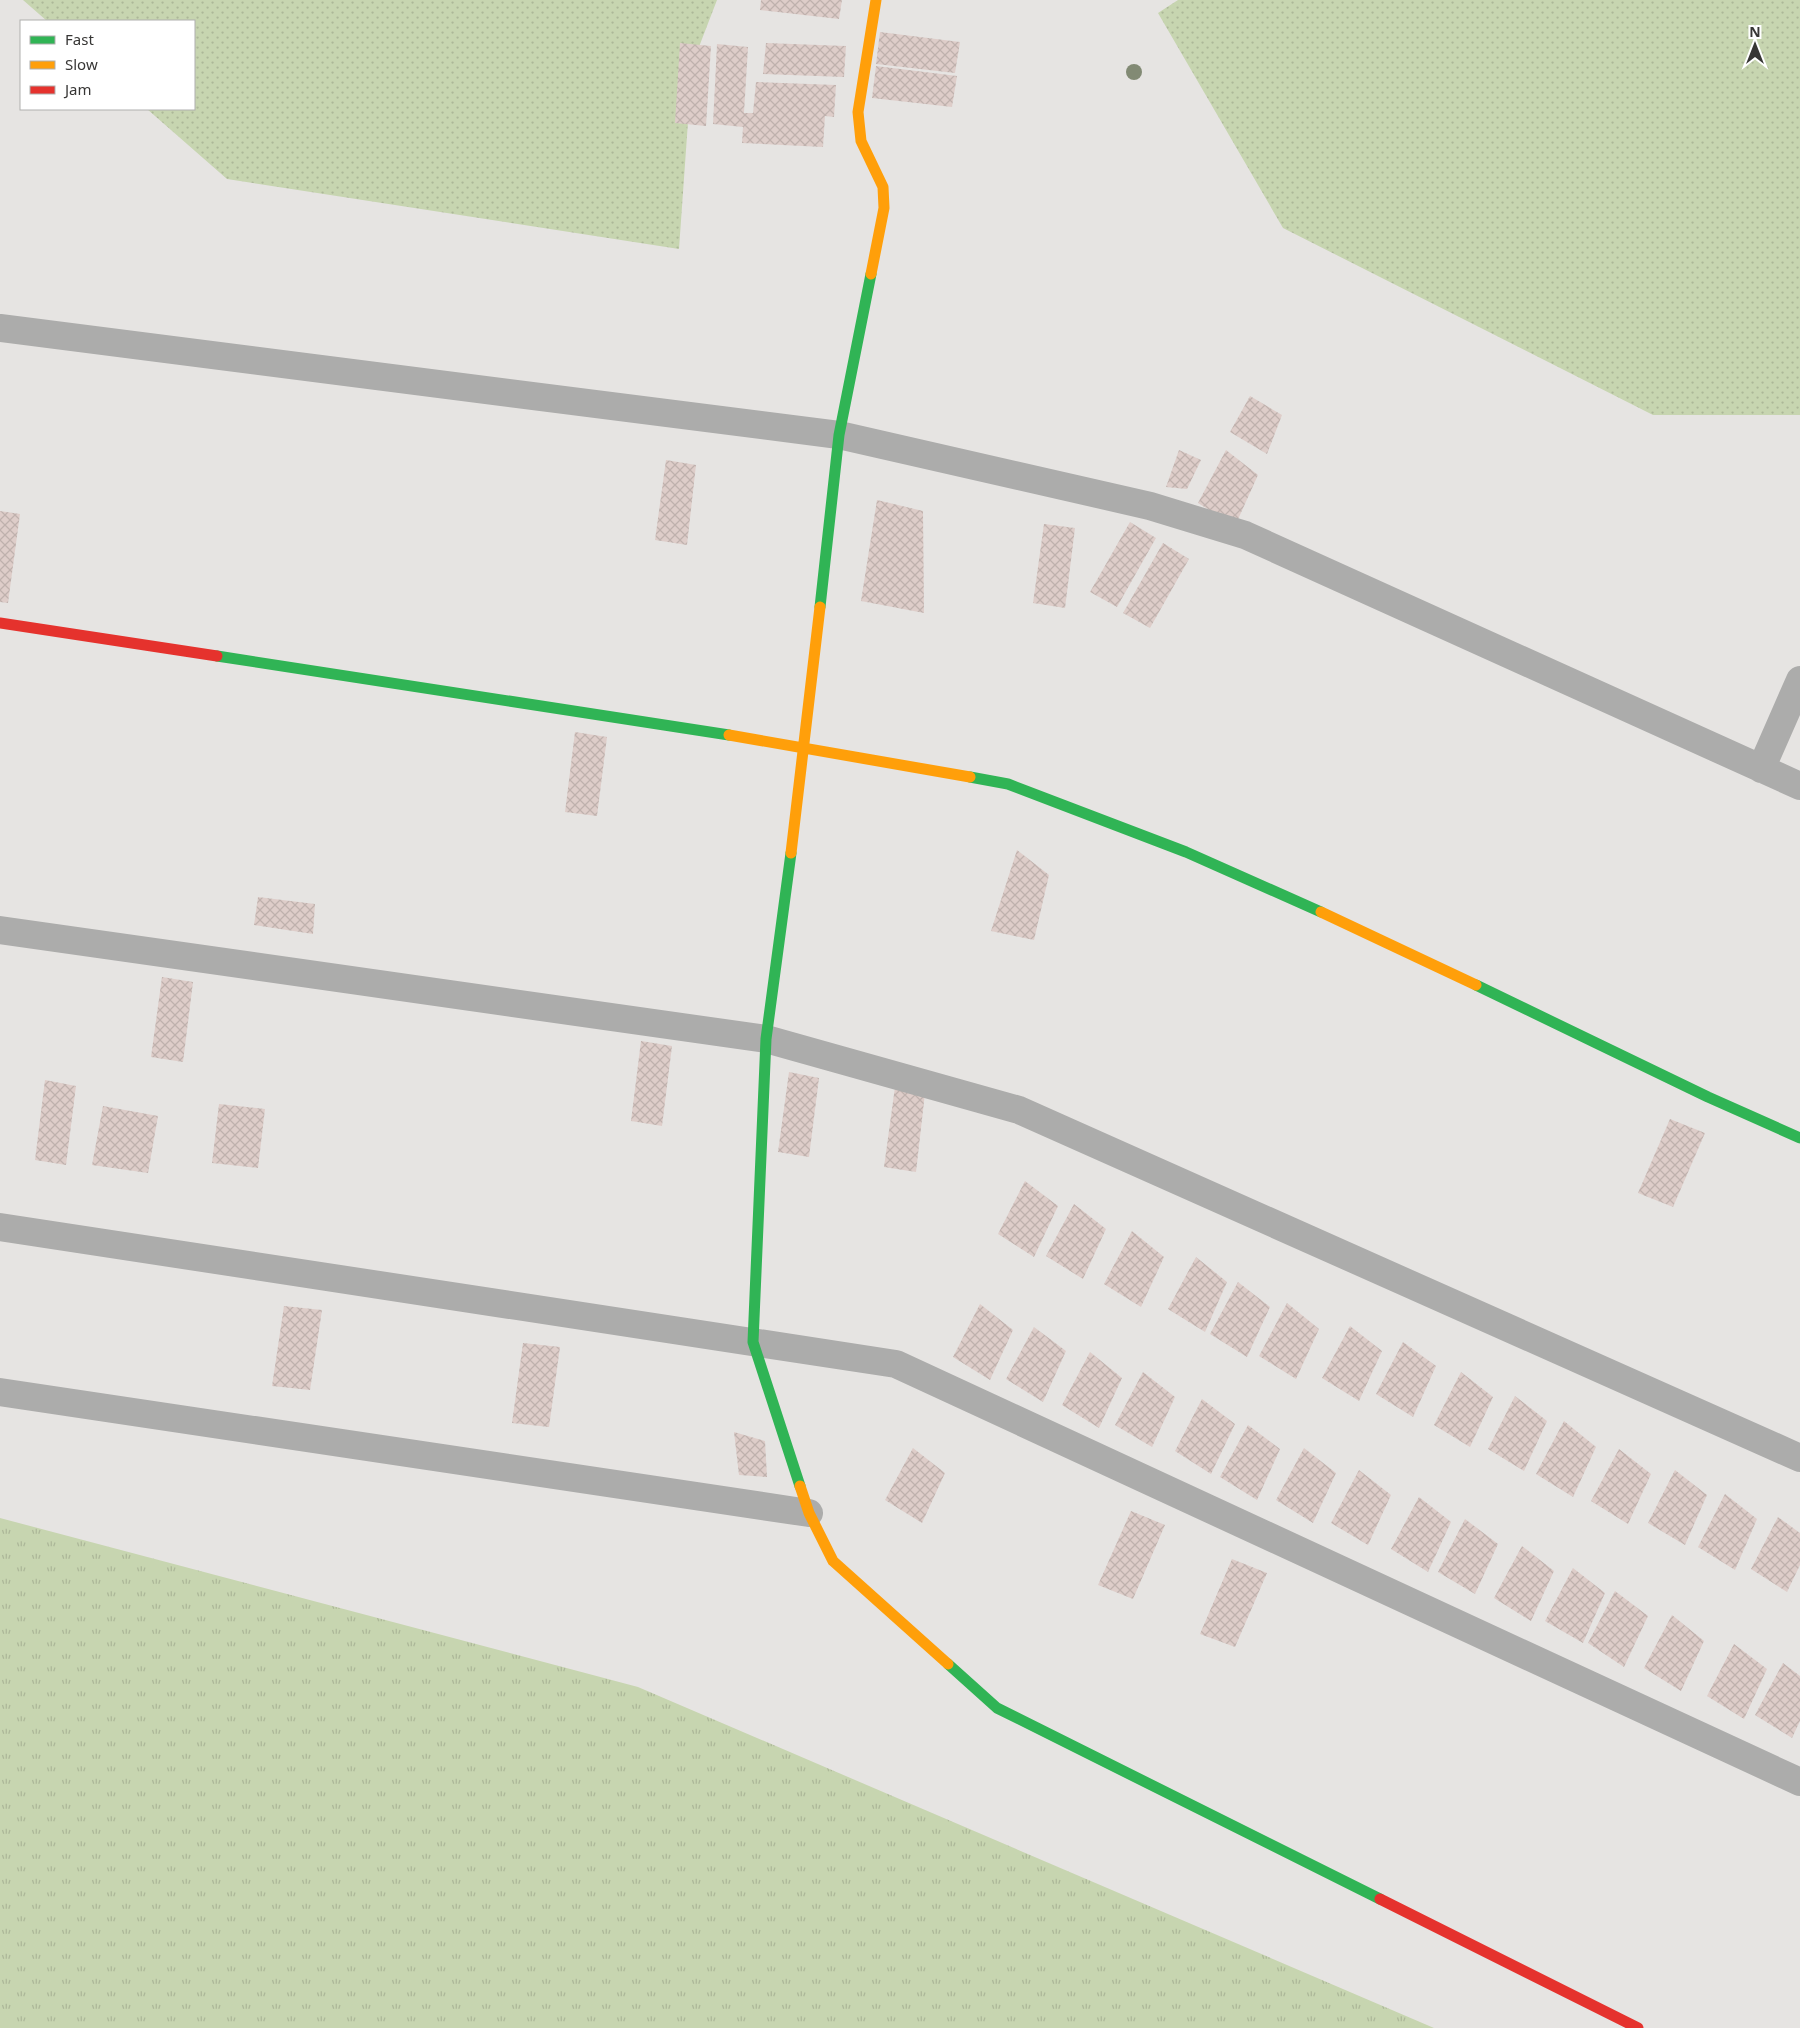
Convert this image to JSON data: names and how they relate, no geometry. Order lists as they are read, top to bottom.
{
  "legend": ["Fast", "Slow", "Jam"],
  "north": "top"
}
